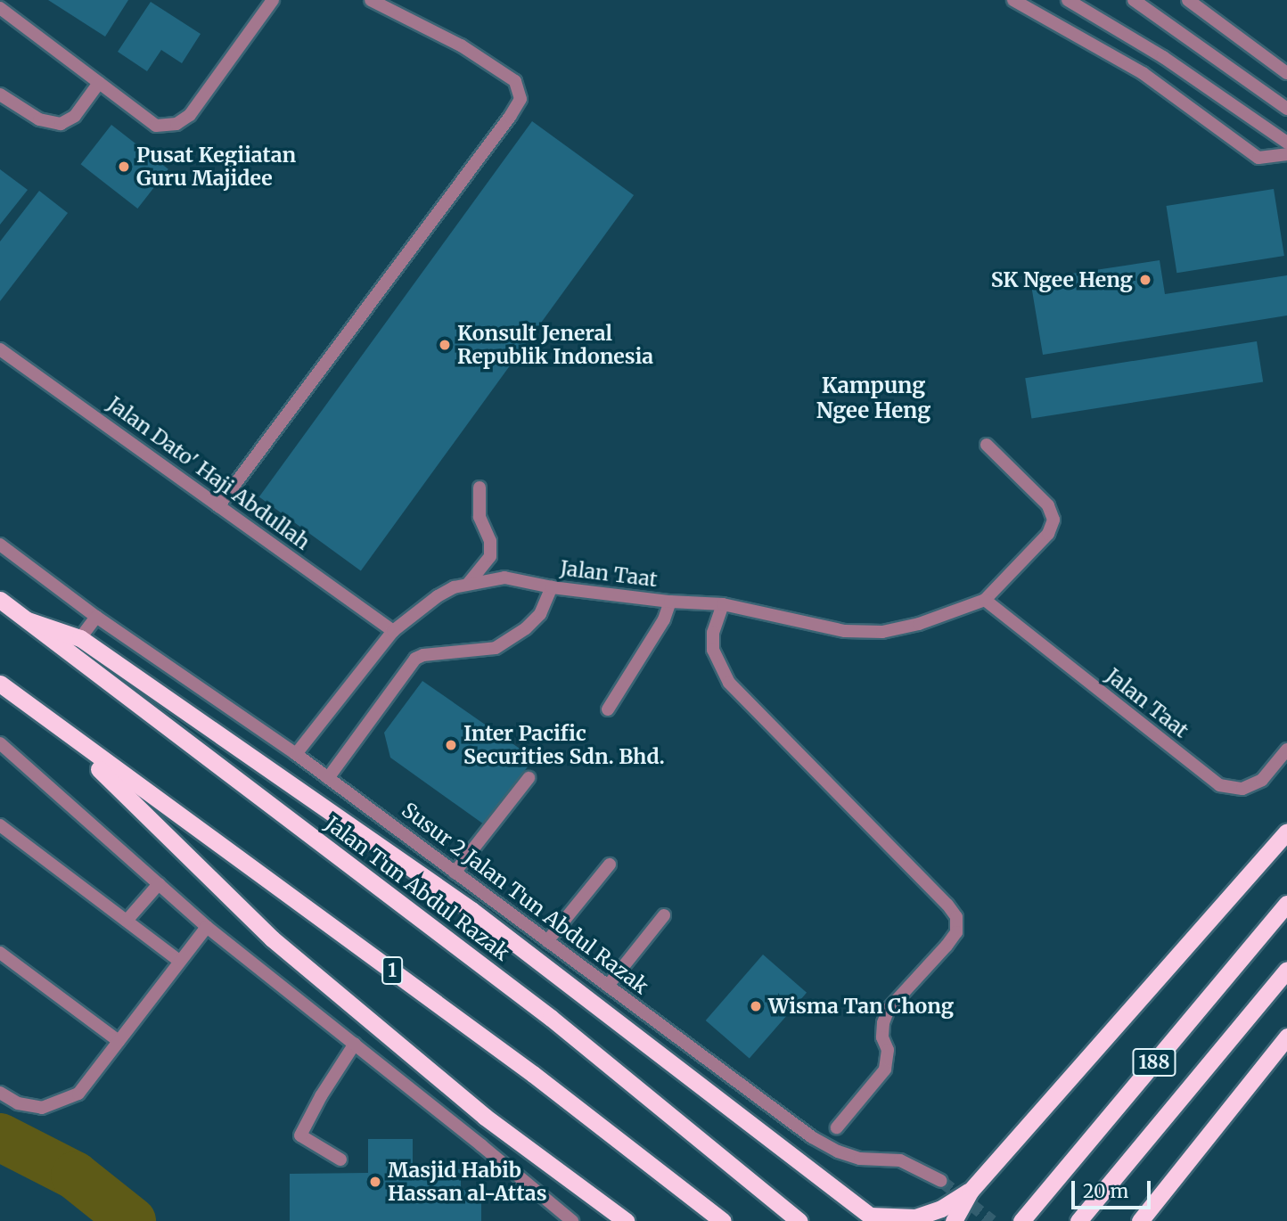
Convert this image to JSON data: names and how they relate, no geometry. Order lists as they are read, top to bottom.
{
  "streets": {
    "highway": ["Jalan Tun Abdul Razak", "1", "188"],
    "street": ["Jalan Dato' Haji Abdullah", "Jalan Taat", "Susur 2 Jalan Tun Abdul Razak"]
  },
  "crossings": [
    ["Jalan Dato' Haji Abdullah", "Jalan Taat"],
    ["Jalan Taat", "Susur 2 Jalan Tun Abdul Razak"]
  ],
  "districts": ["Kampung Ngee Heng"],
  "places": [
    "Pusat Kegiiatan Guru Majidee",
    "SK Ngee Heng",
    "Konsult Jeneral Republik Indonesia",
    "Inter Pacific Securities Sdn. Bhd.",
    "Wisma Tan Chong",
    "Masjid Habib Hassan al-Attas"
  ],
  "scale_bar": "20 m"
}
